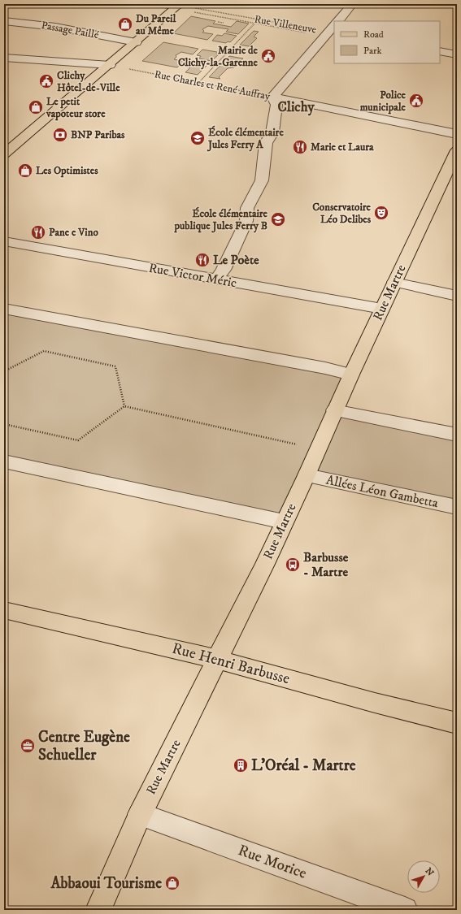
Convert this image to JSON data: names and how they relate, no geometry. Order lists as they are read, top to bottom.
{
  "streets": {
    "main road": ["Rue Martre", "Rue Henri Barbusse"],
    "street": [
      "Passage Paillé",
      "Rue Charles et René Auffray",
      "Rue Victor Méric",
      "Allées Léon Gambetta",
      "Rue Morice"
    ],
    "path": ["Rue Villeneuve"]
  },
  "crossings": [
    ["Rue Victor Méric", "Rue Martre"],
    ["Rue Martre", "Allées Léon Gambetta"],
    ["Rue Martre", "Rue Henri Barbusse"],
    ["Rue Martre", "Rue Morice"]
  ],
  "districts": ["Clichy"],
  "places": {
    "shop": [
      "Du Pareil au Même",
      "Le petit vapoteur store",
      "Les Optimistes",
      "Abbaoui Tourisme"
    ],
    "public building": ["Mairie de Clichy-la-Garenne", "Clichy Hôtel-de-Ville", "Police municipale"],
    "bank": ["BNP Paribas"],
    "school or university": ["École élémentaire Jules Ferry A", "École élémentaire publique Jules Ferry B"],
    "restaurant": ["Marie et Laura", "Pane e Vino", "Le Poète"],
    "theatre": ["Conservatoire Léo Delibes"],
    "bus stop": ["Barbusse - Martre"],
    "office": ["Centre Eugène Schueller"],
    "building": ["L'Oréal - Martre"]
  },
  "legend": ["Road", "Park"],
  "north": "top right"
}
